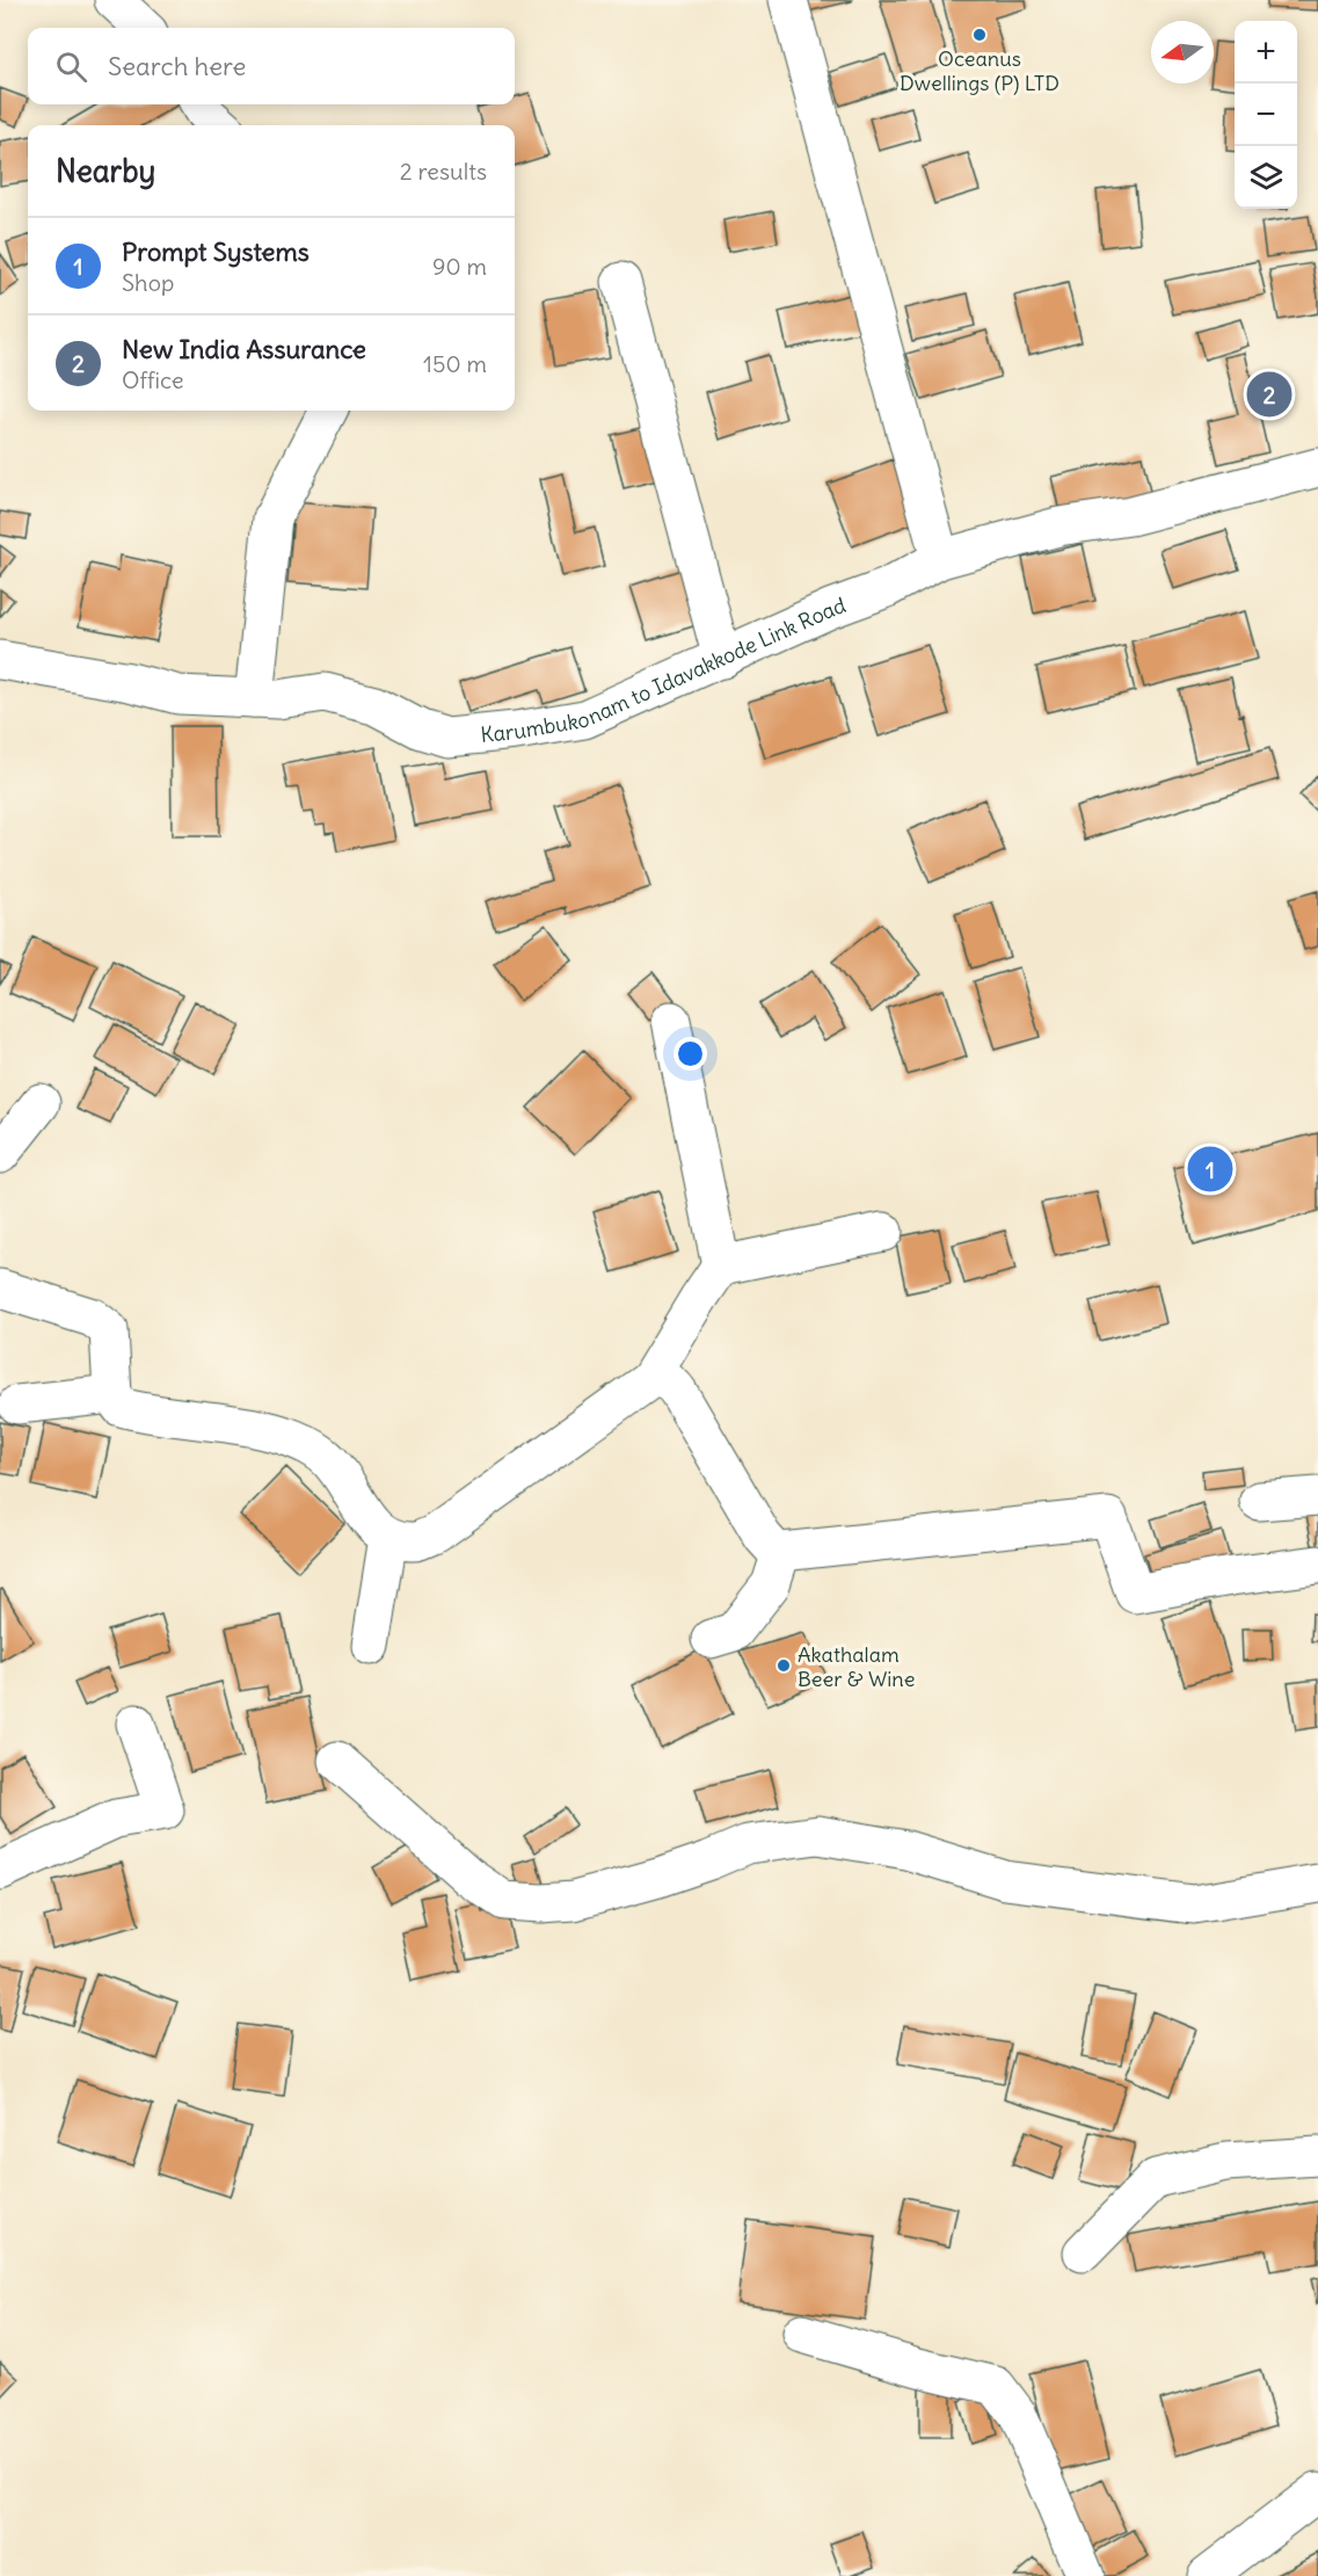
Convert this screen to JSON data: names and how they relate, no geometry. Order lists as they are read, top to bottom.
{
  "streets": {
    "street": ["Karumbukonam to Idavakkode Link Road"]
  },
  "places": ["Oceanus Dwellings (P) LTD", "Akathalam Beer & Wine"],
  "north": "left",
  "page": {
    "map_buttons": ["+", "−"],
    "search": "Search here",
    "heading": ["Nearby", "2 results"],
    "list": [
      {
        "mark": "1",
        "name": "Prompt Systems",
        "note": "Shop",
        "value": "90 m"
      },
      {
        "mark": "2",
        "name": "New India Assurance",
        "note": "Office",
        "value": "150 m"
      }
    ],
    "pins": ["2", "1"]
  }
}
